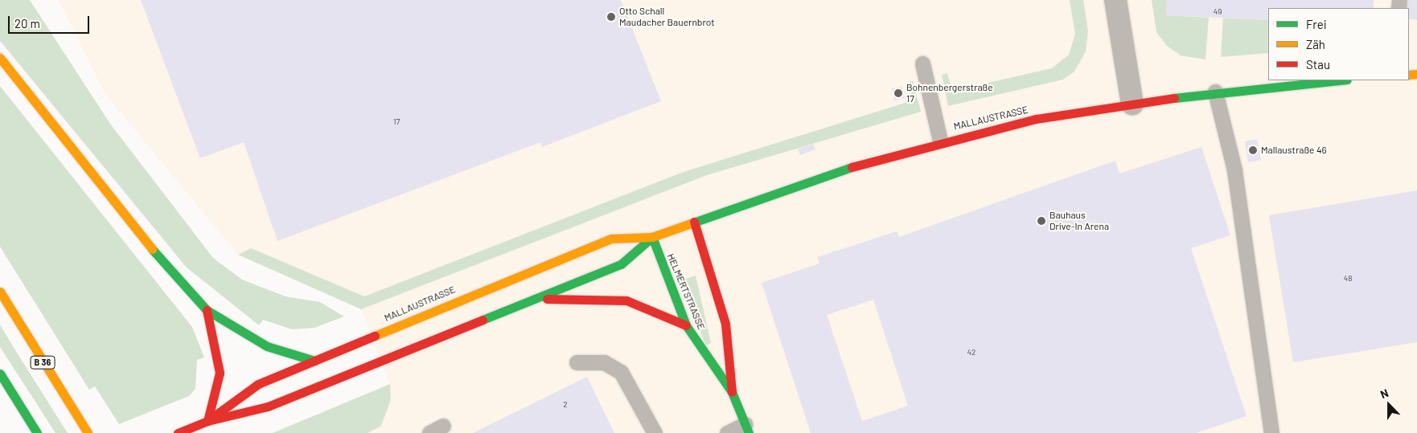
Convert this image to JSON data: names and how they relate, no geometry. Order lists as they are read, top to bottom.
{
  "streets": {
    "main road": ["MALLAUSTRASSE", "HELMERTSTRASSE", "B 36"]
  },
  "crossings": [
    ["MALLAUSTRASSE", "HELMERTSTRASSE"]
  ],
  "places": [
    "Otto Schall Maudacher Bauernbrot",
    "Bohnenbergerstraße 17",
    "Mallaustraße 46",
    "Bauhaus Drive-In Arena"
  ],
  "house_numbers": [
    "49",
    "17",
    "48",
    "42",
    "2"
  ],
  "legend": ["Frei", "Zäh", "Stau"],
  "scale_bar": "20 m",
  "north": "top"
}
